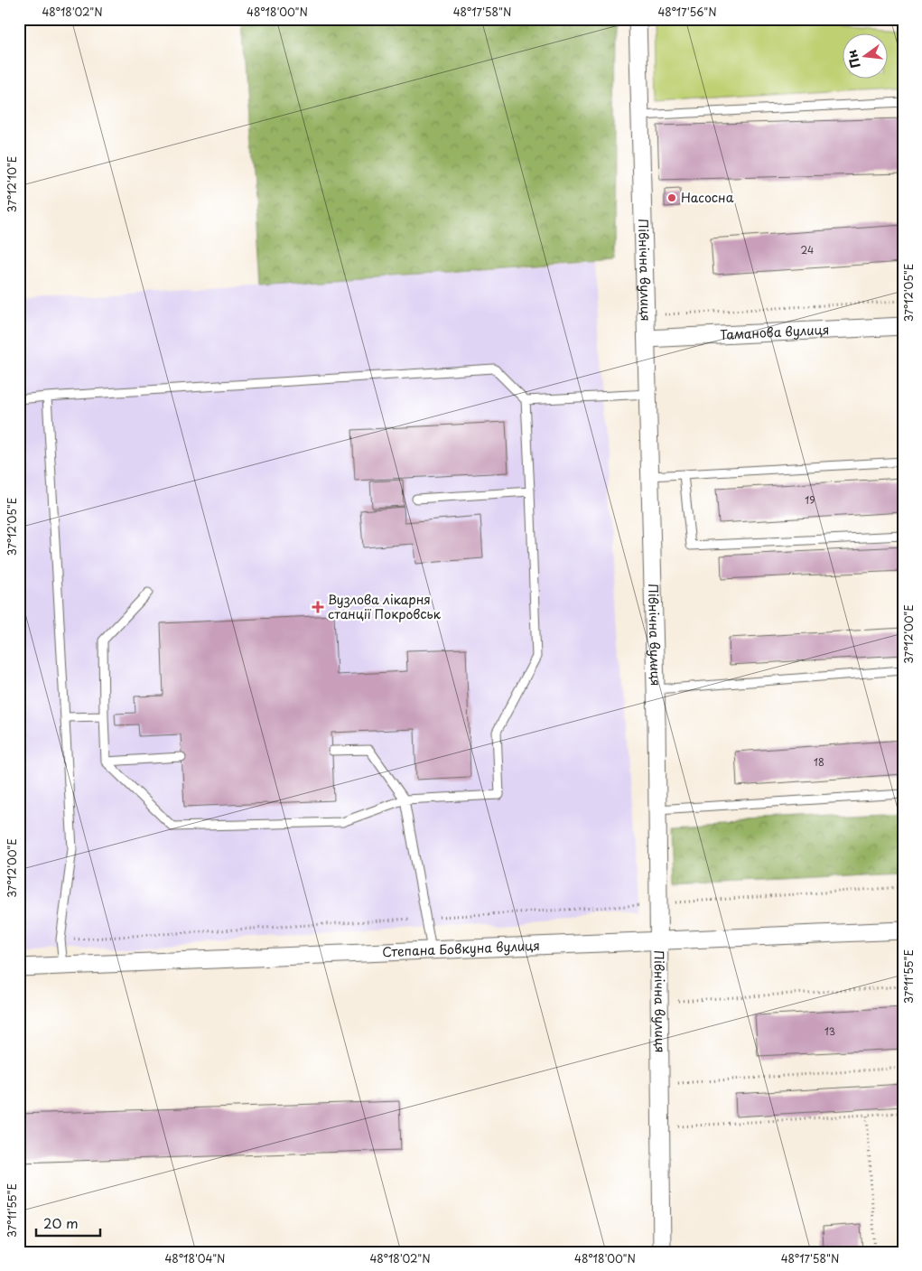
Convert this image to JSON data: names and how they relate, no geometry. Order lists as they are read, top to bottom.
{
  "streets": {
    "street": ["Північна вулиця", "Таманова вулиця", "Степана Бовкуна вулиця"]
  },
  "crossings": [
    ["Північна вулиця", "Таманова вулиця"],
    ["Північна вулиця", "Степана Бовкуна вулиця"]
  ],
  "places": {
    "other": ["Насосна"],
    "health": ["Вузлова лікарня станції Покровськ"]
  },
  "house_numbers": [
    "24",
    "19",
    "18",
    "13"
  ],
  "scale_bar": "20 m",
  "north": "left",
  "coordinates": [
    "48°18'02\"N",
    "48°18'00\"N",
    "48°17'58\"N",
    "48°17'56\"N",
    "37°12'10\"E",
    "37°12'05\"E",
    "37°12'00\"E",
    "37°11'55\"E",
    "48°18'04\"N"
  ]
}
